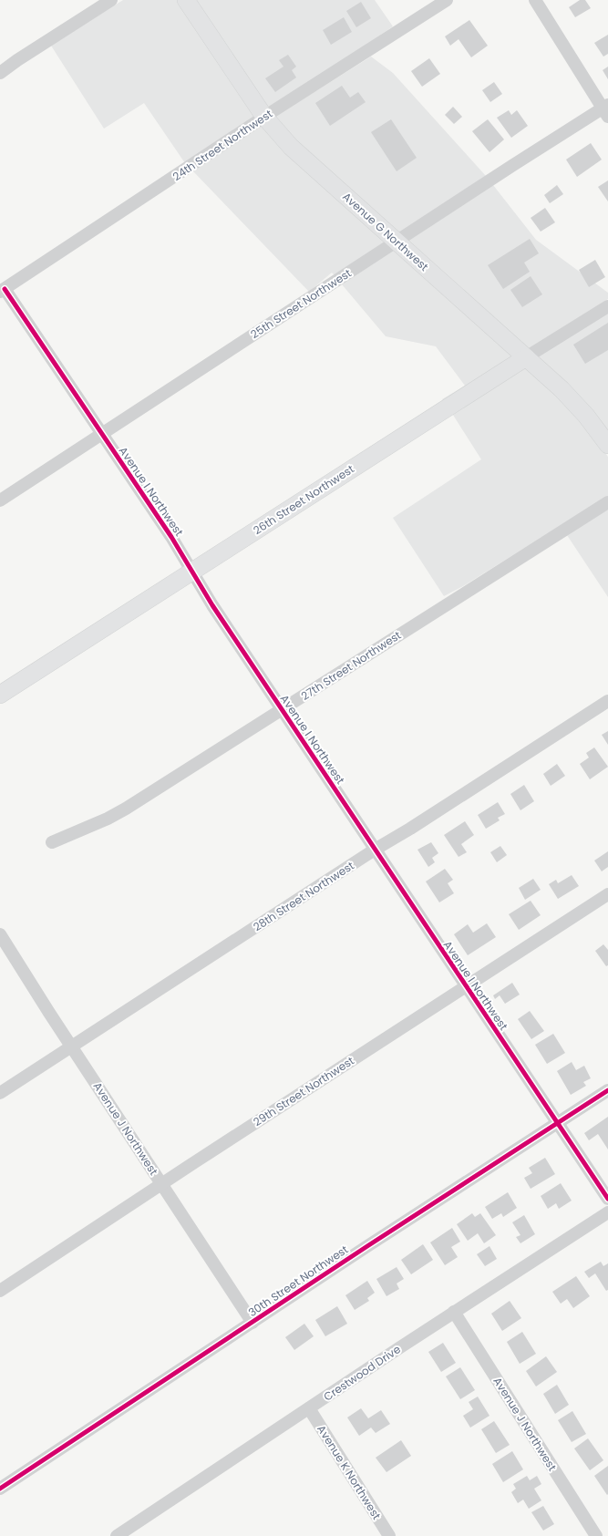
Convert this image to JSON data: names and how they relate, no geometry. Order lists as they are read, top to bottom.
{
  "streets": {
    "street": [
      "24th Street Northwest",
      "Avenue G Northwest",
      "25th Street Northwest",
      "Avenue I Northwest",
      "26th Street Northwest",
      "27th Street Northwest",
      "28th Street Northwest",
      "29th Street Northwest",
      "Avenue J Northwest",
      "30th Street Northwest",
      "Crestwood Drive",
      "Avenue K Northwest"
    ]
  },
  "crossings": [
    ["24th Street Northwest", "Avenue G Northwest"],
    ["24th Street Northwest", "Avenue I Northwest"],
    ["Avenue G Northwest", "25th Street Northwest"],
    ["Avenue G Northwest", "26th Street Northwest"],
    ["25th Street Northwest", "Avenue I Northwest"],
    ["Avenue I Northwest", "26th Street Northwest"],
    ["Avenue I Northwest", "27th Street Northwest"],
    ["Avenue I Northwest", "28th Street Northwest"],
    ["Avenue I Northwest", "29th Street Northwest"],
    ["Avenue I Northwest", "30th Street Northwest"],
    ["28th Street Northwest", "Avenue J Northwest"],
    ["29th Street Northwest", "Avenue J Northwest"],
    ["Avenue J Northwest", "30th Street Northwest"],
    ["Avenue J Northwest", "Crestwood Drive"],
    ["Crestwood Drive", "Avenue K Northwest"]
  ]
}
